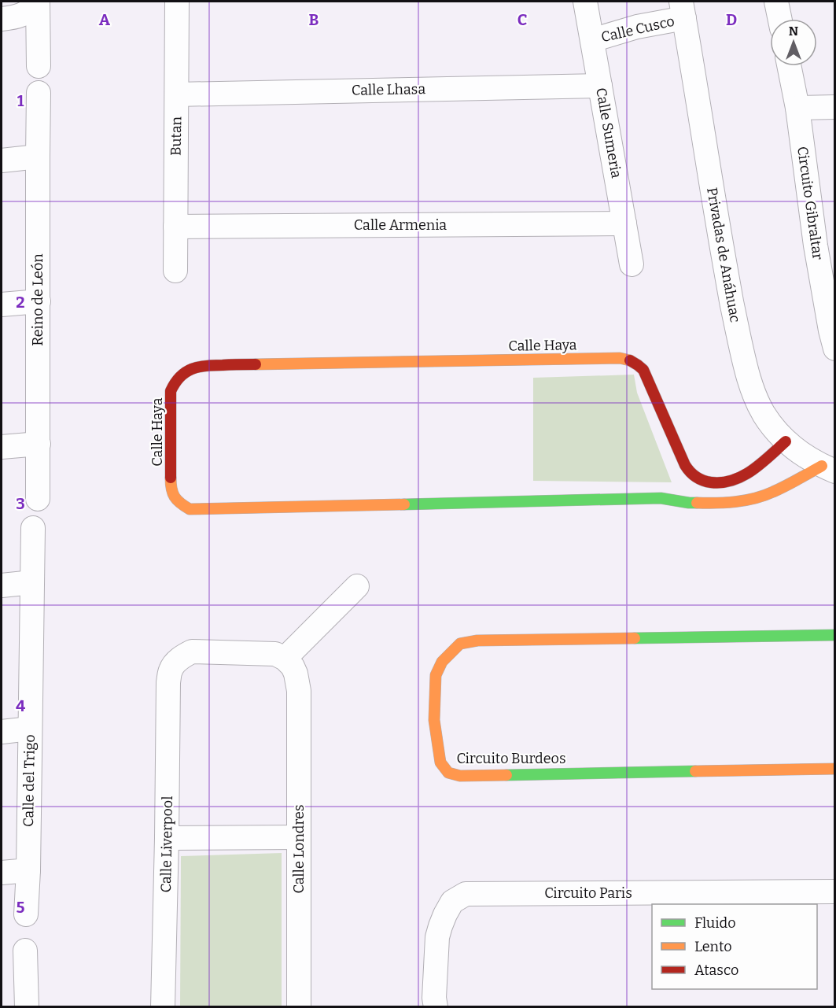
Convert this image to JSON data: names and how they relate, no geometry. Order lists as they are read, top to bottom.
{
  "streets": {
    "street": [
      "Calle Cusco",
      "Calle Lhasa",
      "Calle Sumeria",
      "Butan",
      "Circuito Gibraltar",
      "Calle Armenia",
      "Privadas de Anáhuac",
      "Reino de León",
      "Calle Haya",
      "Circuito Burdeos",
      "Calle del Trigo",
      "Calle Liverpool",
      "Calle Londres",
      "Circuito Paris"
    ]
  },
  "crossings": [
    ["Calle Cusco", "Calle Sumeria"],
    ["Calle Cusco", "Privadas de Anáhuac"],
    ["Calle Lhasa", "Calle Sumeria"],
    ["Calle Lhasa", "Butan"],
    ["Calle Sumeria", "Calle Armenia"],
    ["Butan", "Calle Armenia"],
    ["Privadas de Anáhuac", "Calle Haya"],
    ["Calle Liverpool", "Calle Londres"]
  ],
  "legend": ["Fluido", "Lento", "Atasco"],
  "north": "top",
  "grid": {
    "columns": [
      "A",
      "B",
      "C",
      "D"
    ],
    "rows": [
      "1",
      "2",
      "3",
      "4",
      "5"
    ]
  }
}
